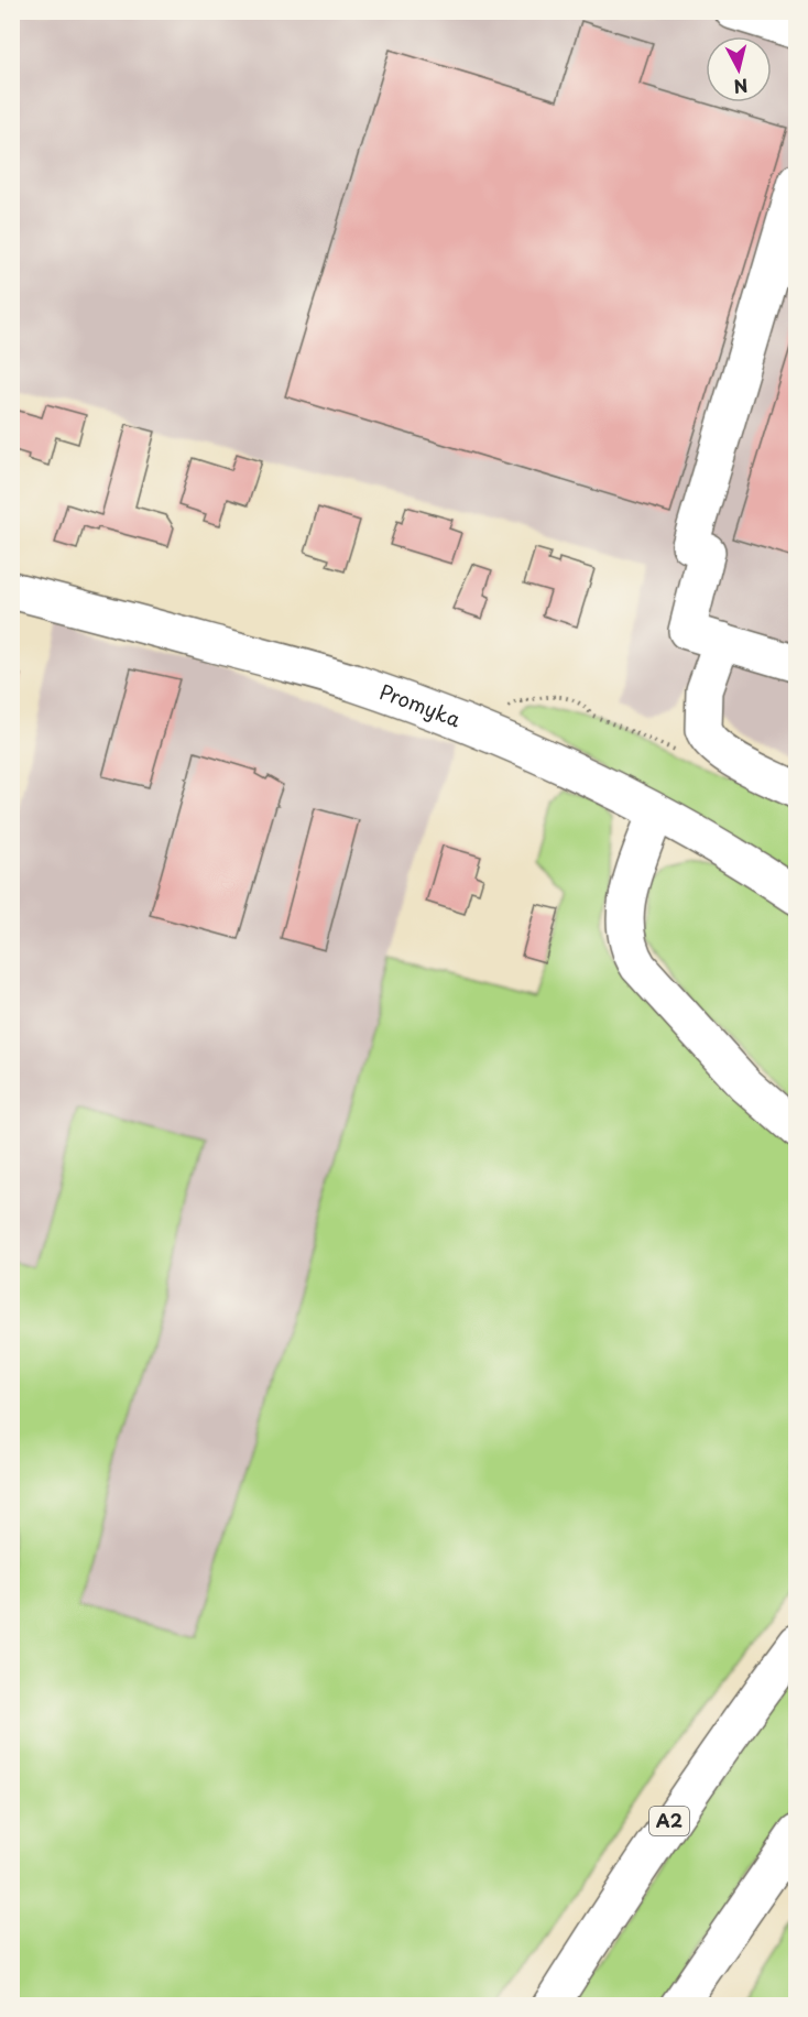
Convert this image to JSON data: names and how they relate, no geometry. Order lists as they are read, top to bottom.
{
  "streets": {
    "main road": ["Promyka", "A2"]
  },
  "north": "bottom"
}
